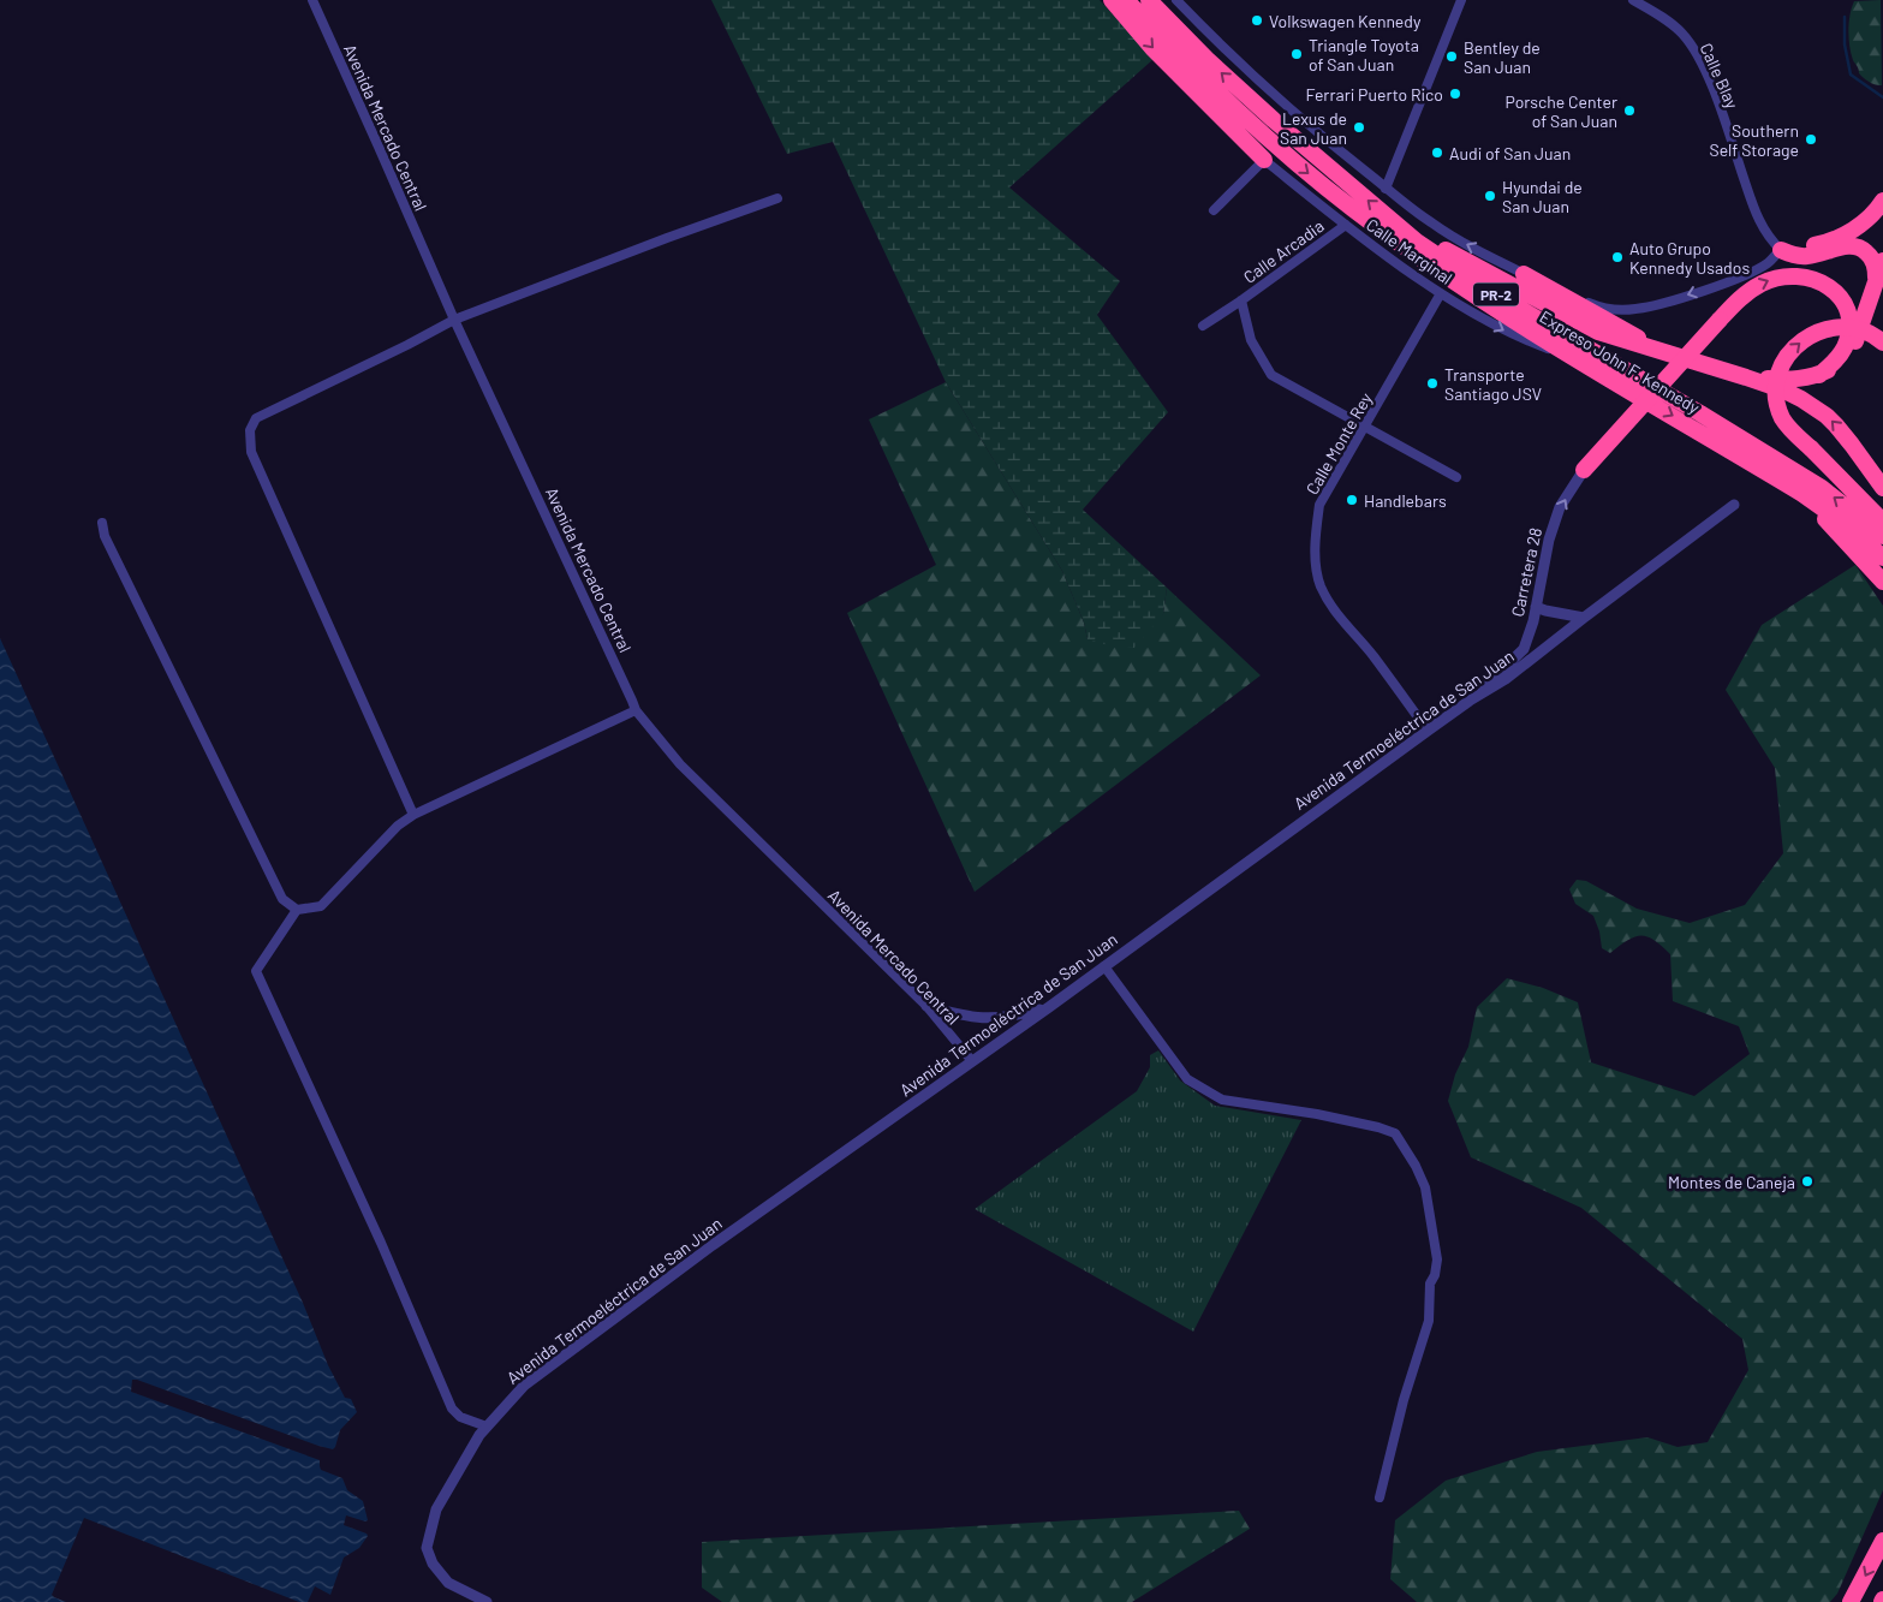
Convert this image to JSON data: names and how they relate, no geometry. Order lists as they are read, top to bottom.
{
  "streets": {
    "highway": ["PR-2", "Expreso John F. Kennedy"],
    "street": [
      "Calle Blay",
      "Avenida Mercado Central",
      "Calle Arcadia",
      "Calle Marginal",
      "Calle Monte Rey",
      "Carretera 28",
      "Avenida Termoeléctrica de San Juan"
    ]
  },
  "crossings": [
    ["Avenida Mercado Central", "Avenida Termoeléctrica de San Juan"],
    ["Calle Arcadia", "Calle Marginal"],
    ["Calle Arcadia", "Calle Monte Rey"],
    ["Calle Marginal", "Expreso John F. Kennedy"],
    ["Calle Marginal", "Calle Monte Rey"],
    ["Calle Monte Rey", "Avenida Termoeléctrica de San Juan"],
    ["Carretera 28", "Avenida Termoeléctrica de San Juan"]
  ],
  "one_way": ["Carretera 28"],
  "places": [
    "Volkswagen Kennedy",
    "Triangle Toyota of San Juan",
    "Bentley de San Juan",
    "Ferrari Puerto Rico",
    "Porsche Center of San Juan",
    "Lexus de San Juan",
    "Southern Self Storage",
    "Audi of San Juan",
    "Hyundai de San Juan",
    "Auto Grupo Kennedy Usados",
    "Transporte Santiago JSV",
    "Handlebars",
    "Montes de Caneja"
  ]
}
